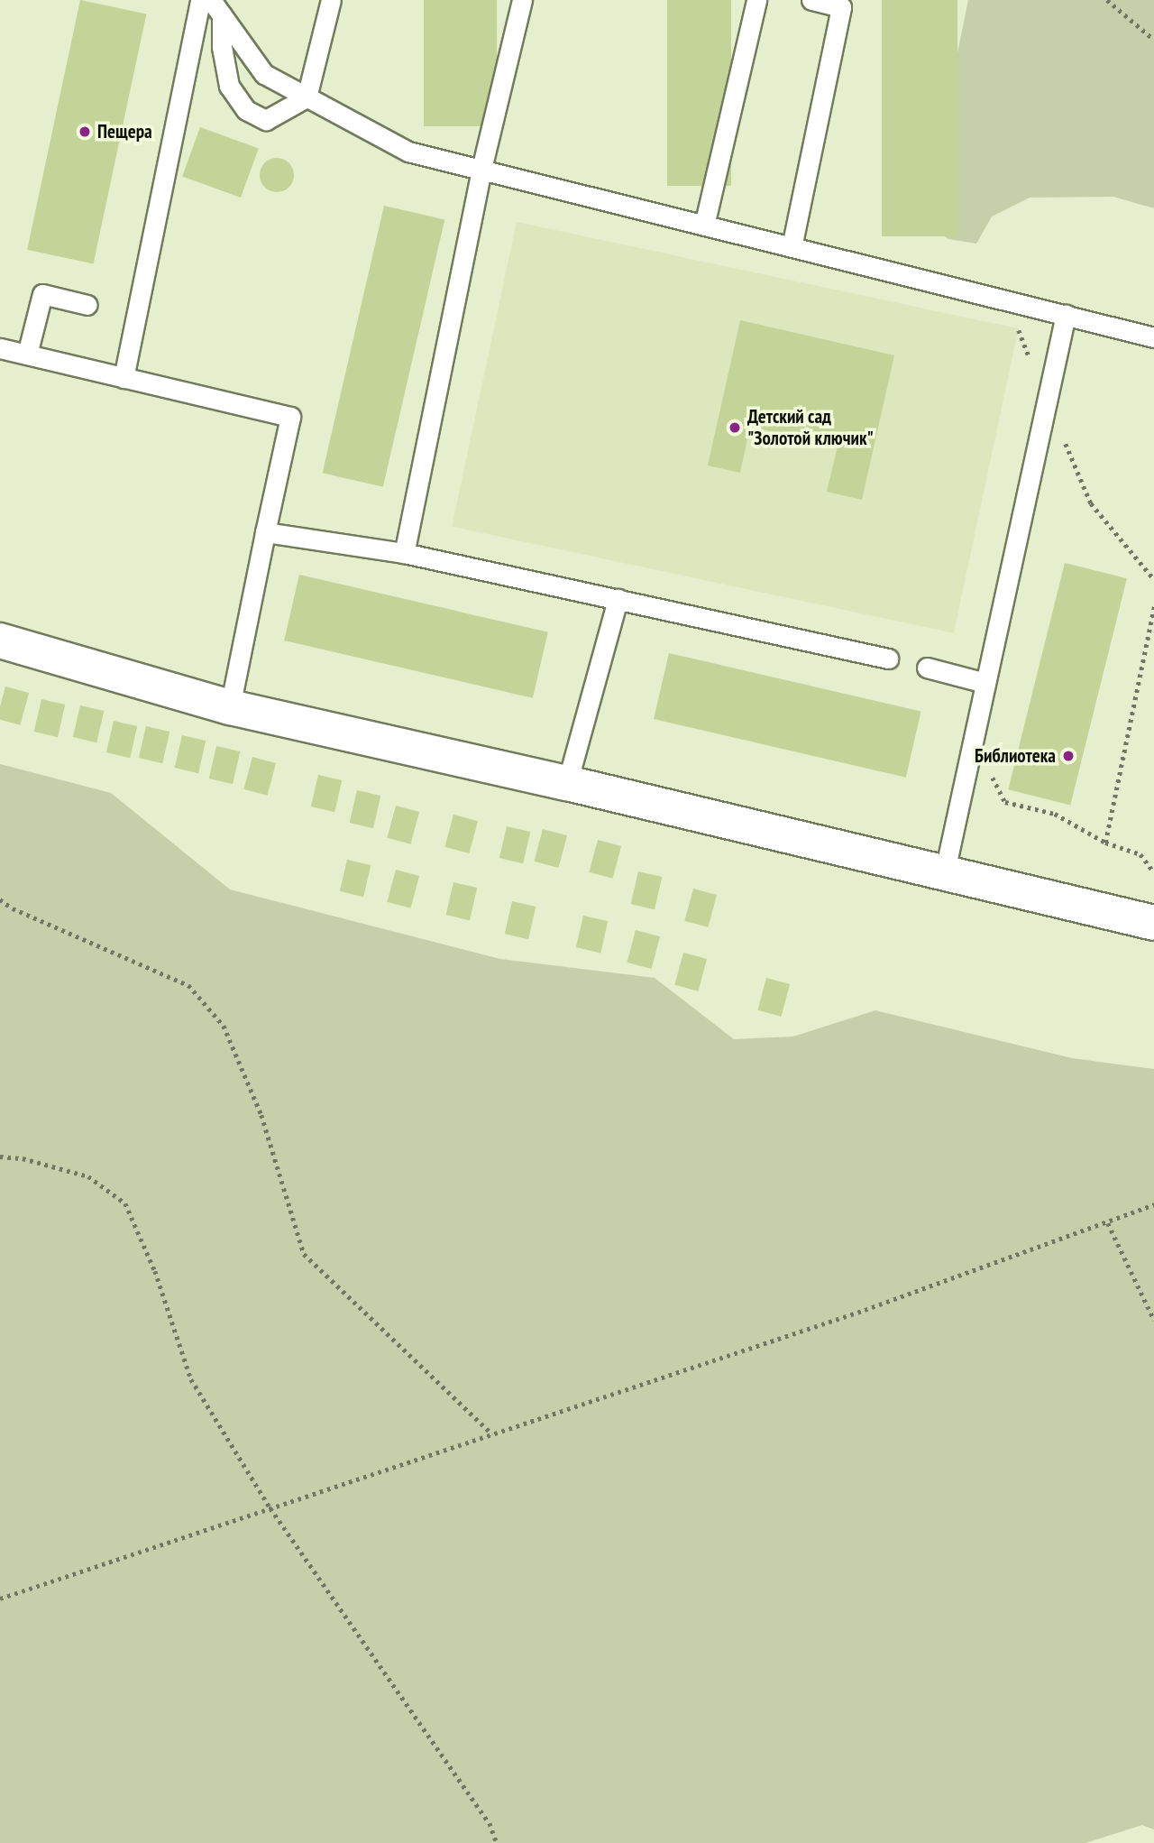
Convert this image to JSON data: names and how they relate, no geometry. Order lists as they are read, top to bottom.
{
  "places": ["Пещера", "Детский сад \"Золотой ключик\"", "Библиотека"]
}
